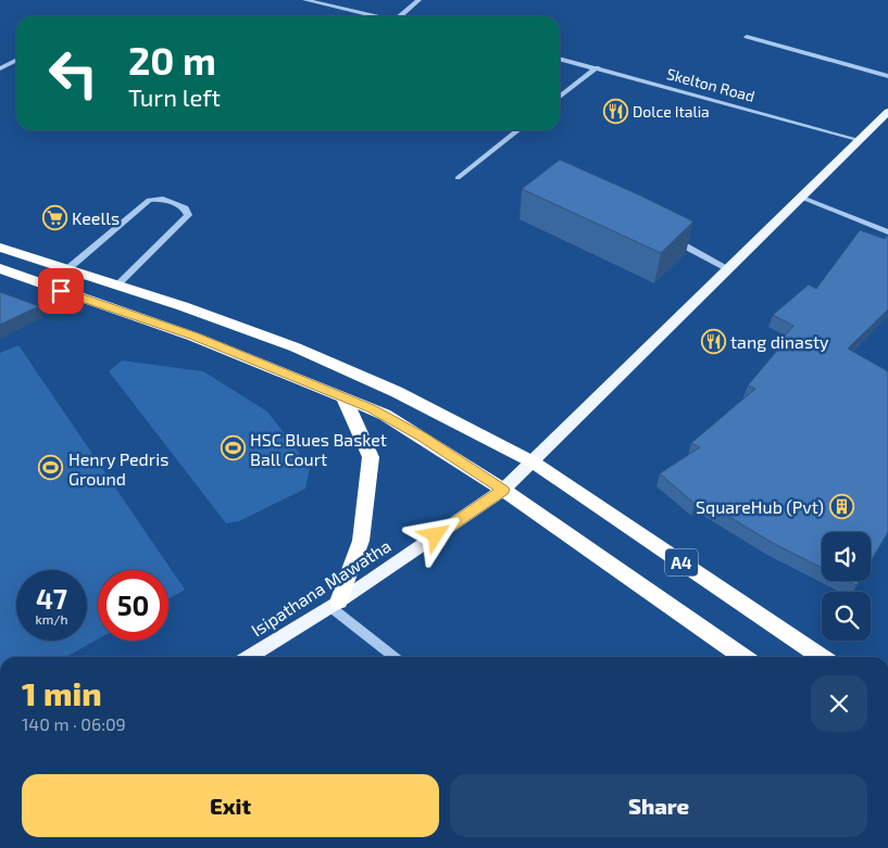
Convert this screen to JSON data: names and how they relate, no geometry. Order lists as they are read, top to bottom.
{
  "streets": {
    "highway": ["A4"],
    "main road": ["Isipathana Mawatha"],
    "street": ["Skelton Road"]
  },
  "crossings": [
    ["Skelton Road", "Isipathana Mawatha"],
    ["A4", "Isipathana Mawatha"]
  ],
  "places": {
    "restaurant": ["Dolce Italia", "tang dinasty"],
    "supermarket": ["Keells"],
    "sports": ["HSC Blues Basket Ball Court", "Henry Pedris Ground"],
    "building": ["SquareHub (Pvt)"]
  },
  "page": {
    "turn": ["20 m", "Turn left"],
    "speed": "47 km/h",
    "limit": "50",
    "heading": ["1 min", "140 m · 06:09"],
    "buttons": ["Exit", "Share"]
  }
}
